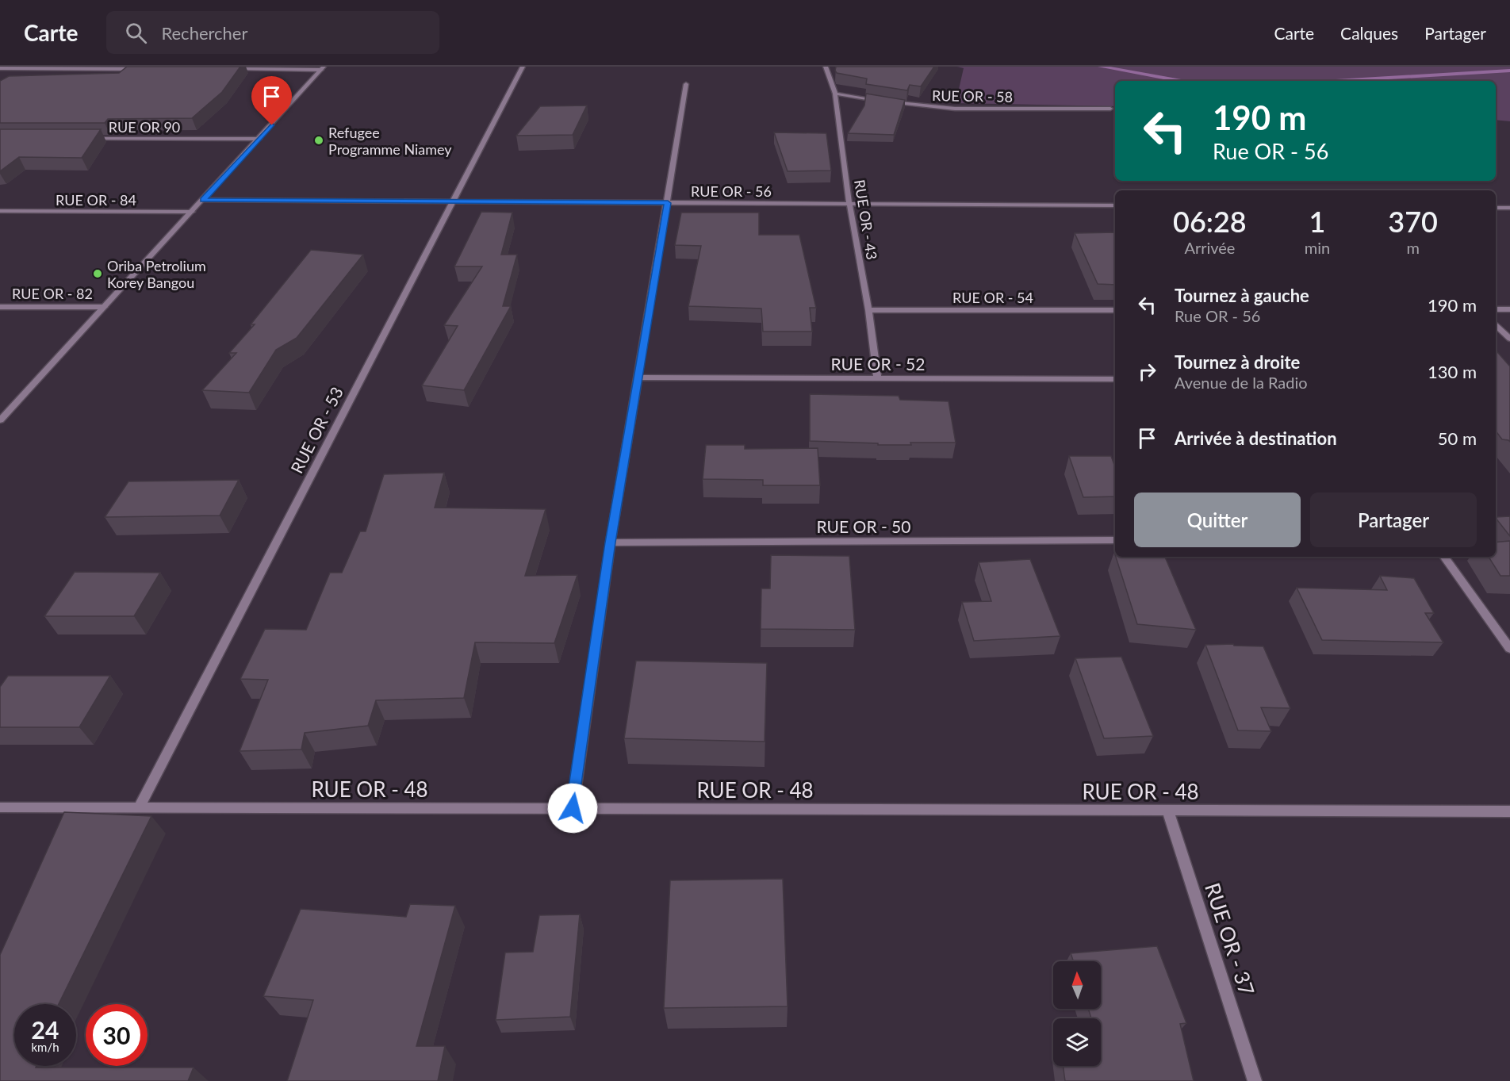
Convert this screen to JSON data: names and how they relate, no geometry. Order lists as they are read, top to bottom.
{
  "streets": {
    "street": [
      "RUE OR - 58",
      "RUE OR 90",
      "RUE OR - 56",
      "RUE OR - 84",
      "RUE OR - 43",
      "RUE OR - 82",
      "RUE OR - 54",
      "RUE OR - 52",
      "RUE OR - 53",
      "RUE OR - 50",
      "RUE OR - 48",
      "RUE OR - 37"
    ]
  },
  "crossings": [
    ["RUE OR - 56", "RUE OR - 43"],
    ["RUE OR - 56", "RUE OR - 53"],
    ["RUE OR - 43", "RUE OR - 54"],
    ["RUE OR - 43", "RUE OR - 52"],
    ["RUE OR - 53", "RUE OR - 48"],
    ["RUE OR - 48", "RUE OR - 37"]
  ],
  "places": ["Refugee Programme Niamey", "Oriba Petrolium Korey Bangou"],
  "north": "top",
  "page": {
    "header": "Carte",
    "search": "Rechercher",
    "nav": ["Carte", "Calques", "Partager"],
    "turn": ["190 m", "Rue OR - 56"],
    "eta": [
      "06:28",
      "Arrivée",
      "1",
      "min",
      "370",
      "m"
    ],
    "list": [
      {
        "name": "Tournez à gauche",
        "note": "Rue OR - 56",
        "value": "190 m"
      },
      {
        "name": "Tournez à droite",
        "note": "Avenue de la Radio",
        "value": "130 m"
      },
      {
        "name": "Arrivée à destination",
        "value": "50 m"
      }
    ],
    "buttons": ["Quitter", "Partager"],
    "speed": "24 km/h",
    "limit": "30"
  }
}
